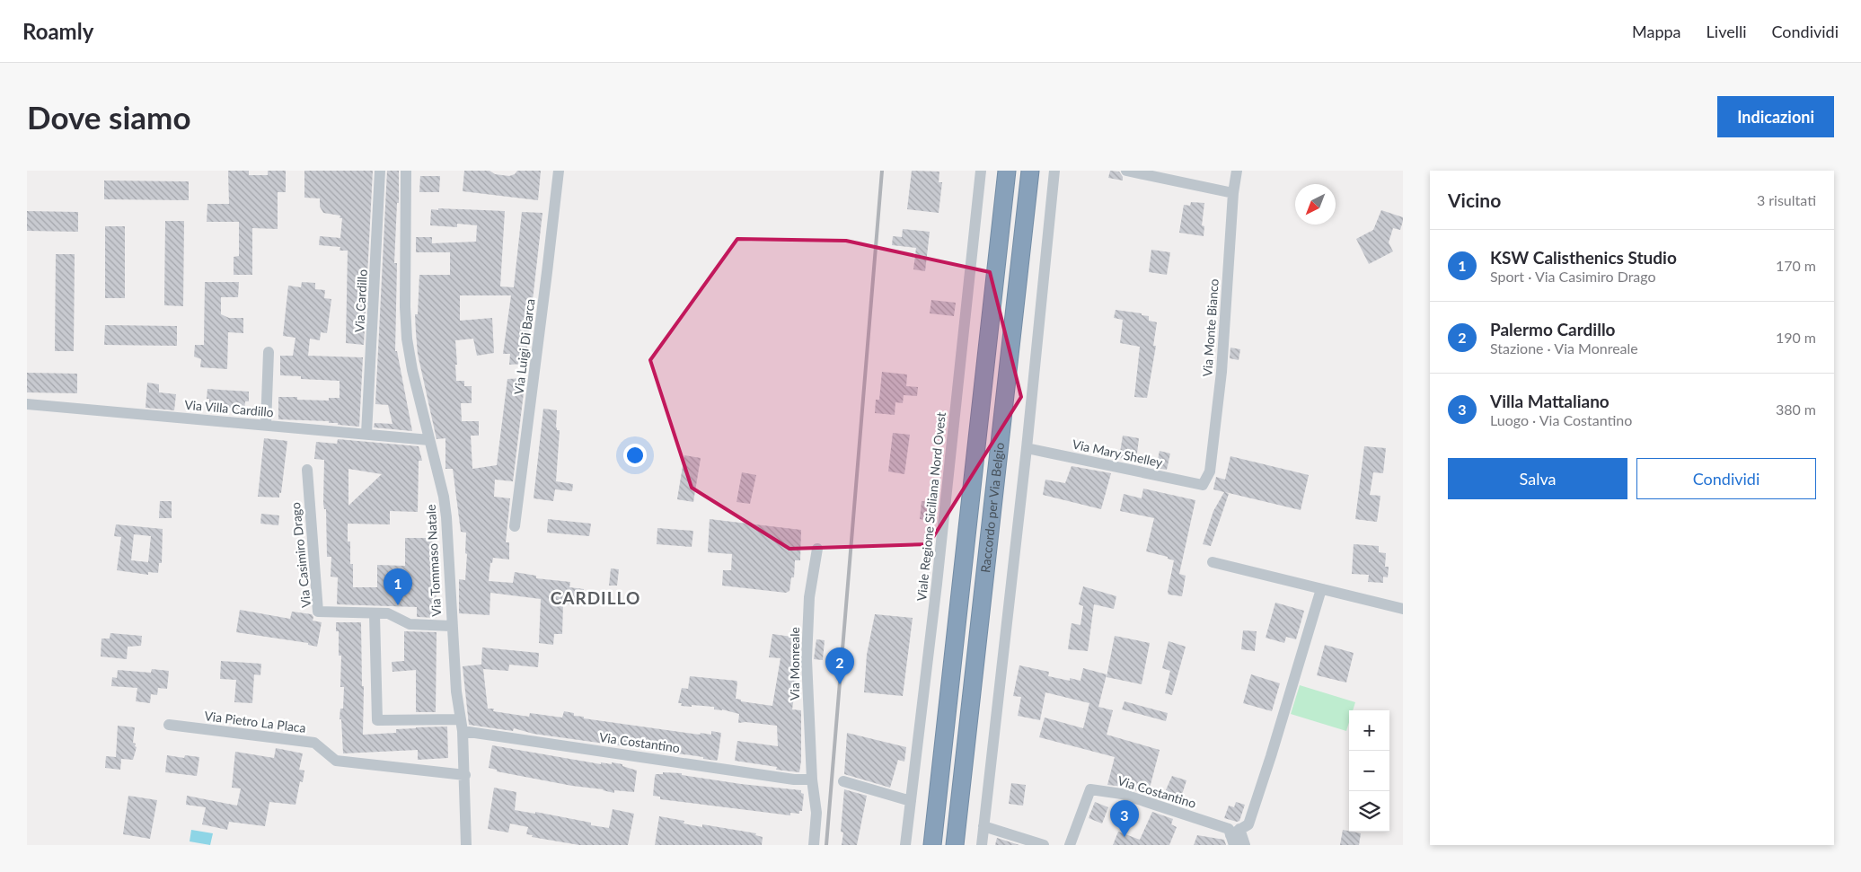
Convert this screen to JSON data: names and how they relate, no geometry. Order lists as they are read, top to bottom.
{
  "streets": {
    "highway": ["Raccordo per Via Belgio"],
    "street": [
      "Via Cardillo",
      "Via Monte Bianco",
      "Via Luigi Di Barca",
      "Via Villa Cardillo",
      "Via Mary Shelley",
      "Viale Regione Siciliana Nord Ovest",
      "Via Casimiro Drago",
      "Via Tommaso Natale",
      "Via Monreale",
      "Via Pietro La Placa",
      "Via Costantino"
    ]
  },
  "crossings": [
    ["Via Cardillo", "Via Villa Cardillo"],
    ["Via Monte Bianco", "Via Mary Shelley"],
    ["Via Villa Cardillo", "Via Tommaso Natale"],
    ["Via Casimiro Drago", "Via Tommaso Natale"],
    ["Via Tommaso Natale", "Via Pietro La Placa"],
    ["Via Tommaso Natale", "Via Costantino"],
    ["Via Monreale", "Via Costantino"]
  ],
  "districts": ["CARDILLO"],
  "north": "bottom left",
  "page": {
    "header": "Roamly",
    "nav": ["Mappa", "Livelli", "Condividi"],
    "buttons": [
      "Indicazioni",
      ["Salva", "Condividi"]
    ],
    "title": "Dove siamo",
    "heading": ["Vicino", "3 risultati"],
    "list": [
      {
        "mark": "1",
        "name": "KSW Calisthenics Studio",
        "note": "Sport · Via Casimiro Drago",
        "value": "170 m"
      },
      {
        "mark": "2",
        "name": "Palermo Cardillo",
        "note": "Stazione · Via Monreale",
        "value": "190 m"
      },
      {
        "mark": "3",
        "name": "Villa Mattaliano",
        "note": "Luogo · Via Costantino",
        "value": "380 m"
      }
    ],
    "pins": ["1", "2", "3"],
    "map_buttons": ["+", "−"]
  }
}
